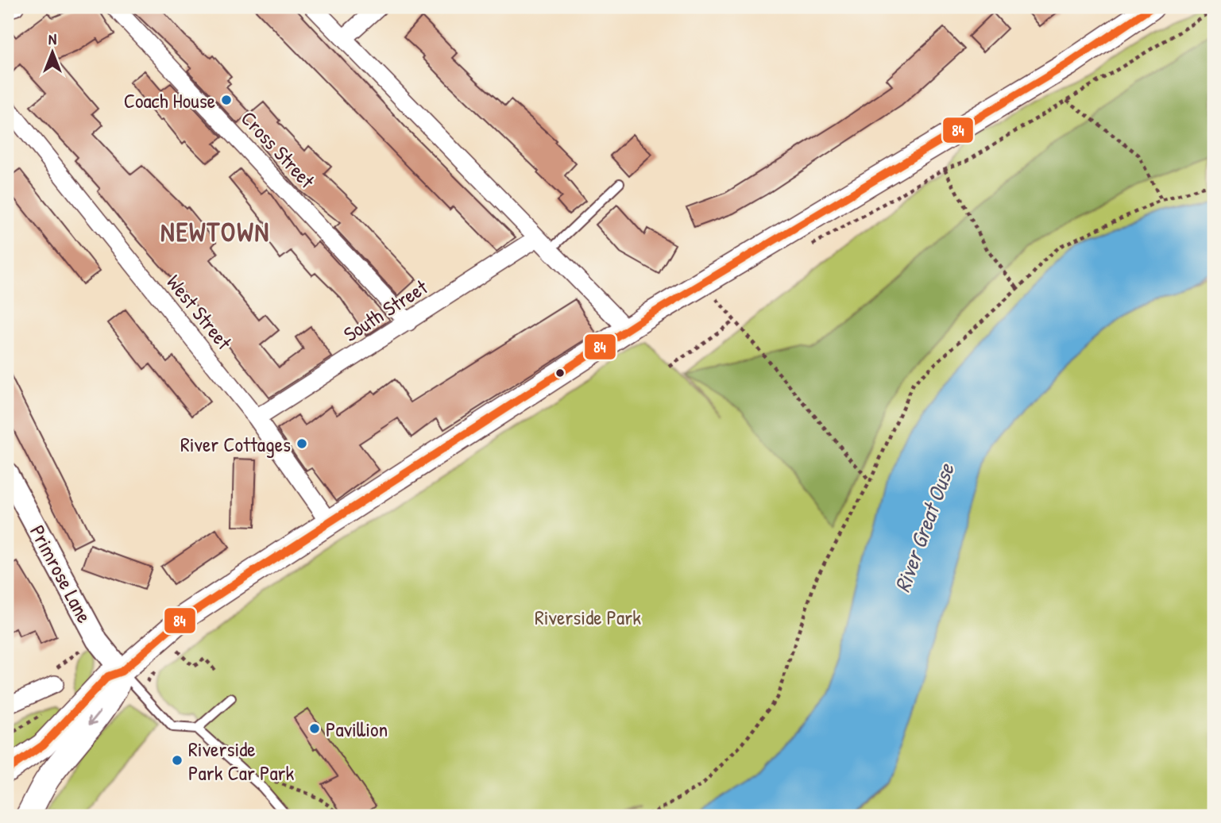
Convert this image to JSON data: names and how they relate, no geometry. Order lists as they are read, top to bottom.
{
  "streets": {
    "street": [
      "Cross Street",
      "South Street",
      "West Street",
      "Primrose Lane"
    ]
  },
  "crossings": [
    ["Cross Street", "South Street"],
    ["South Street", "West Street"]
  ],
  "districts": ["NEWTOWN"],
  "water": ["River Great Ouse"],
  "parks": ["Riverside Park"],
  "places": [
    "Coach House",
    "River Cottages",
    "Pavillion",
    "Riverside Park Car Park"
  ],
  "lines": ["transit line 84"],
  "north": "top"
}
